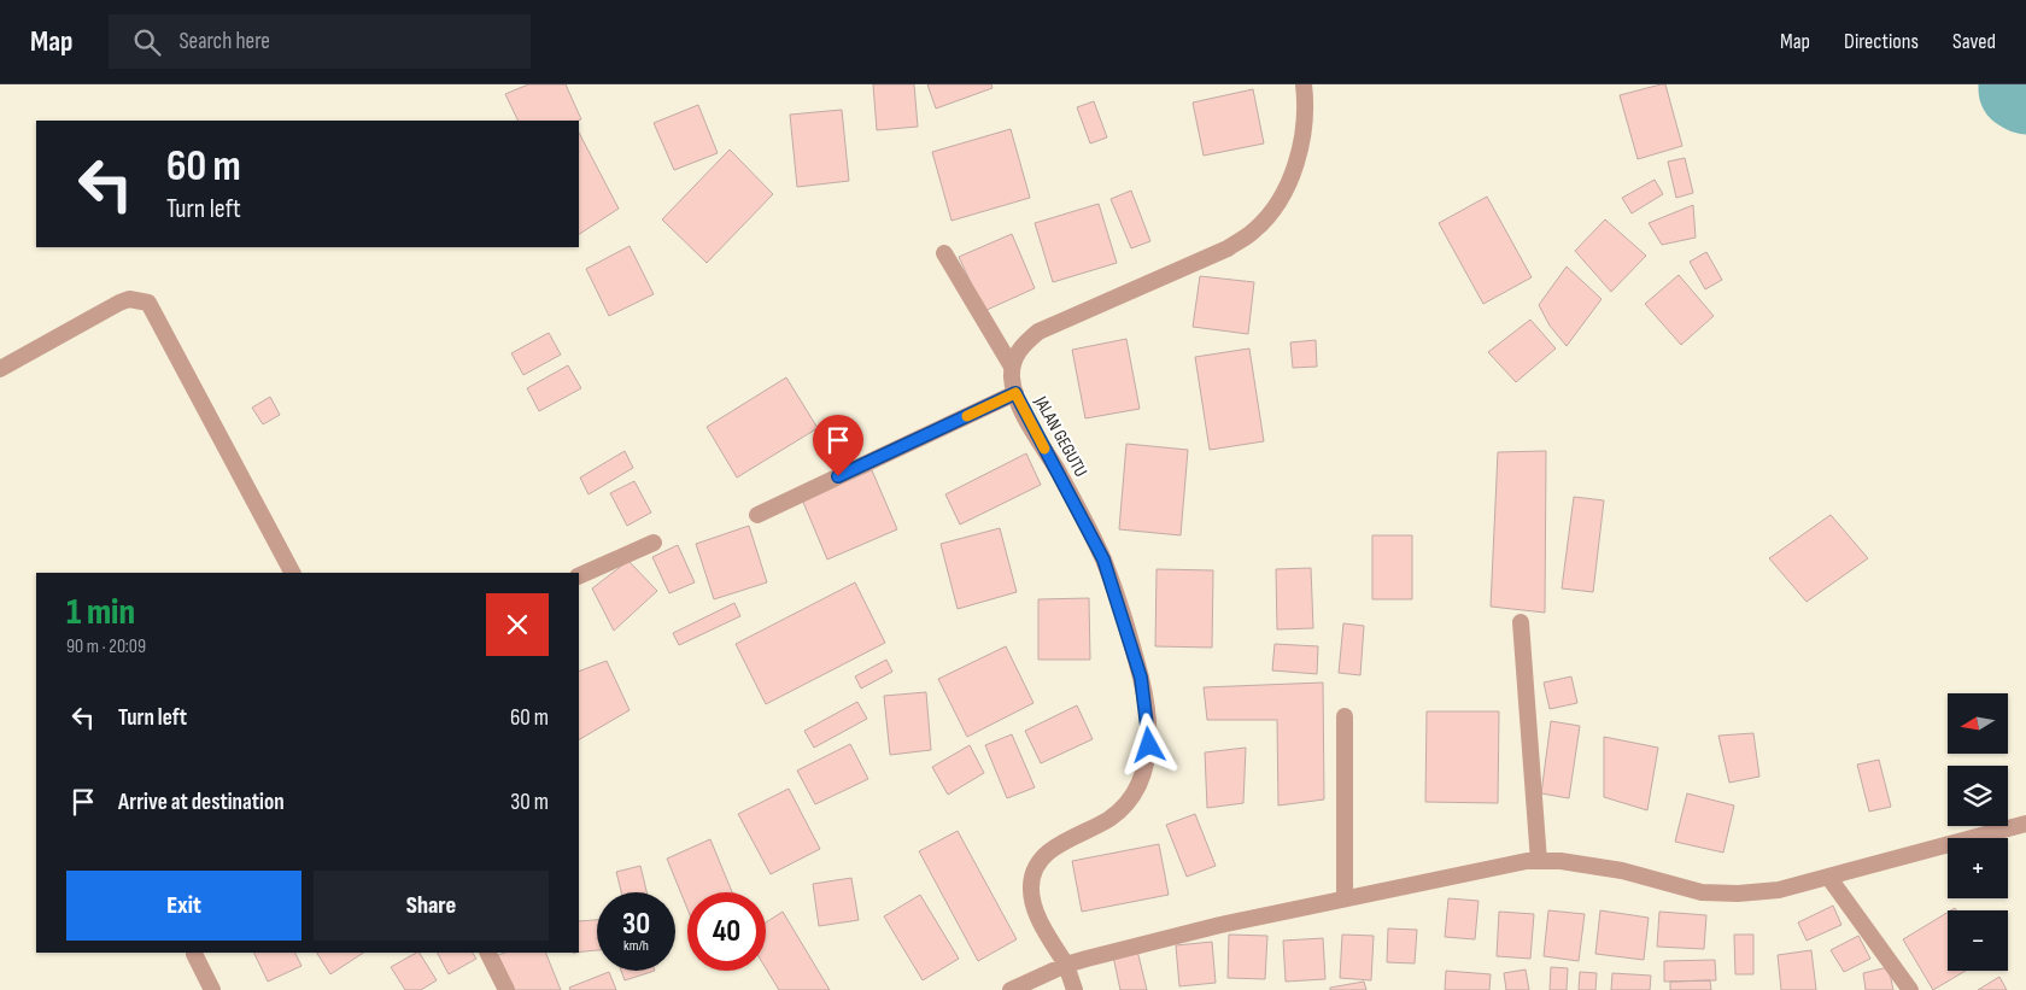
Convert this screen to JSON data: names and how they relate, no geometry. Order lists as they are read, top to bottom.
{
  "streets": {
    "street": ["JALAN GEGUTU"]
  },
  "north": "left",
  "page": {
    "header": "Map",
    "search": "Search here",
    "nav": ["Map", "Directions", "Saved"],
    "turn": ["60 m", "Turn left"],
    "heading": ["1 min", "90 m · 20:09"],
    "list": [
      {
        "name": "Turn left",
        "value": "60 m"
      },
      {
        "name": "Arrive at destination",
        "value": "30 m"
      }
    ],
    "map_buttons": ["+", "−"],
    "buttons": ["Exit", "Share"],
    "speed": "30 km/h",
    "limit": "40"
  }
}
